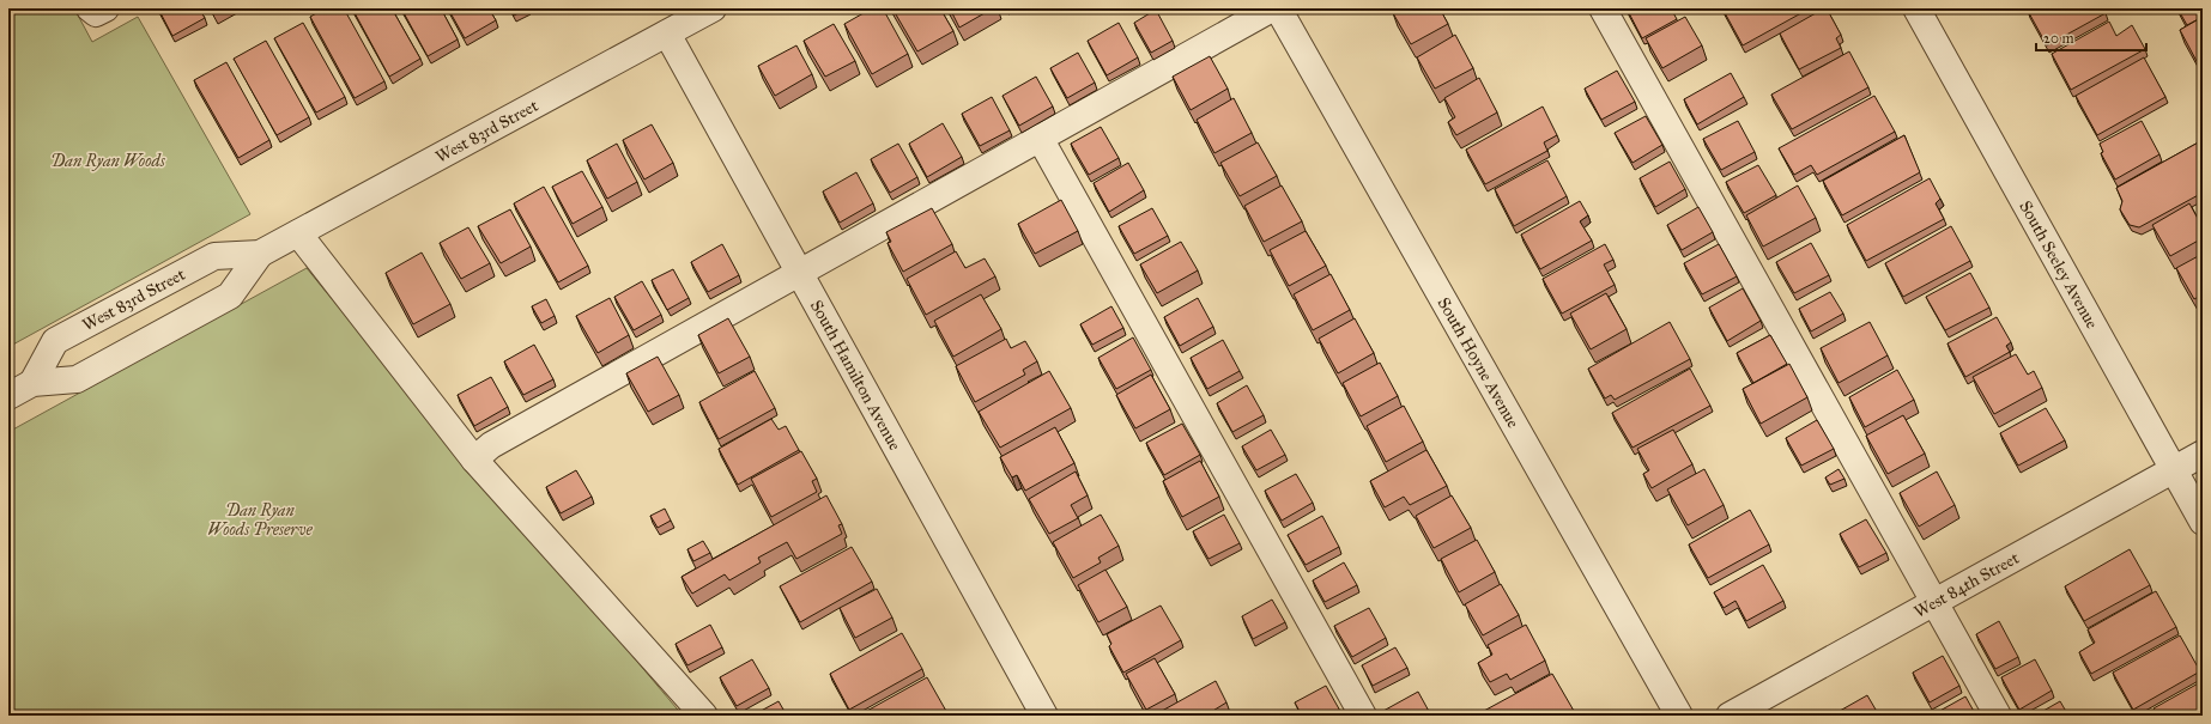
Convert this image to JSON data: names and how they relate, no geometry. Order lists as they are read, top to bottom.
{
  "streets": {
    "street": [
      "West 83rd Street",
      "South Seeley Avenue",
      "South Hoyne Avenue",
      "South Hamilton Avenue",
      "West 84th Street"
    ]
  },
  "crossings": [
    ["West 83rd Street", "South Hamilton Avenue"],
    ["South Seeley Avenue", "West 84th Street"]
  ],
  "parks": ["Dan Ryan Woods", "Dan Ryan Woods Preserve"],
  "scale_bar": "20 m"
}
